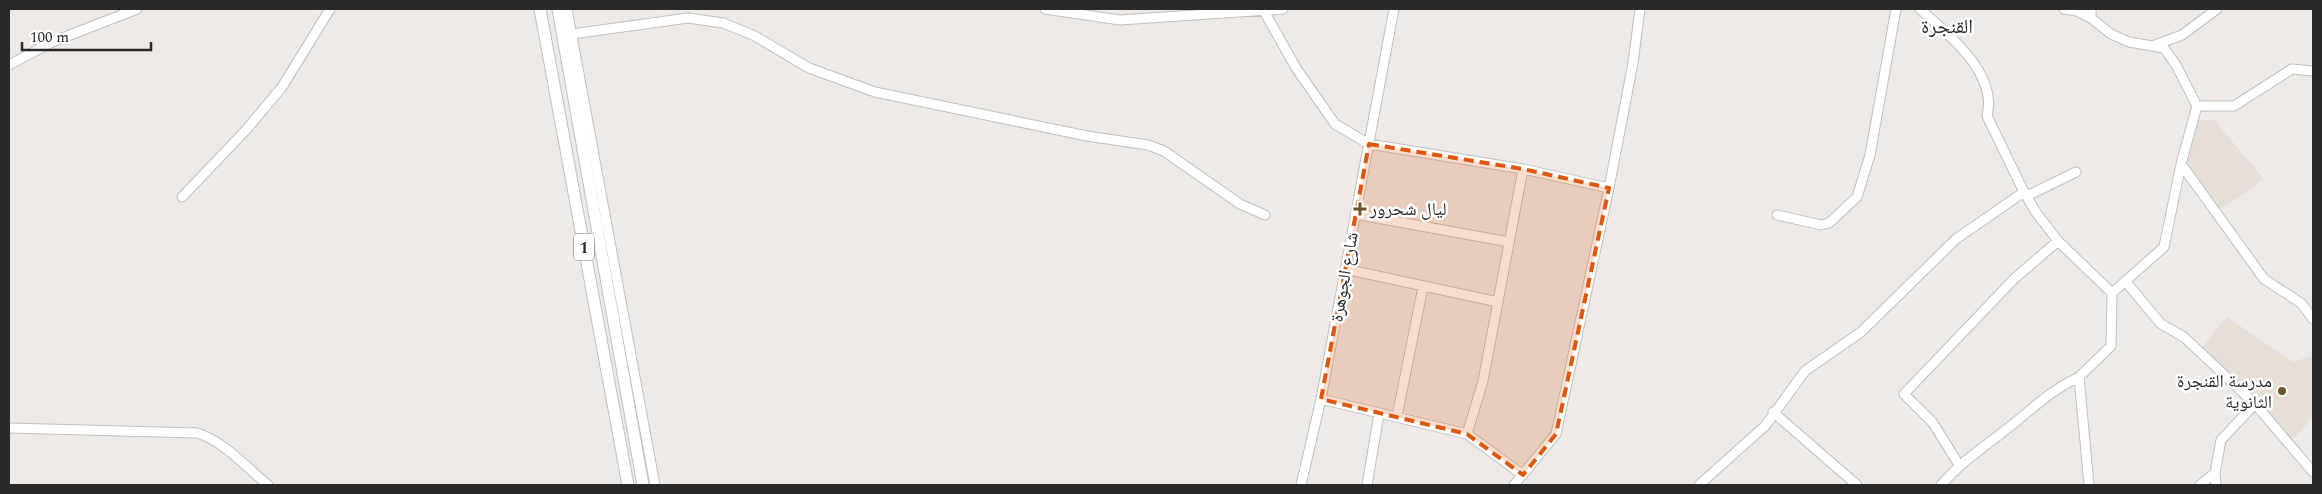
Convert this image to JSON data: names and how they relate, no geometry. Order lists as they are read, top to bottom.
{
  "streets": {
    "main road": ["1"],
    "street": ["شارع الجوهرة"]
  },
  "districts": ["القنجرة"],
  "places": {
    "health": ["ليال شحرور"],
    "other": ["مدرسة القنجرة الثانوية"]
  },
  "scale_bar": "100 m"
}
